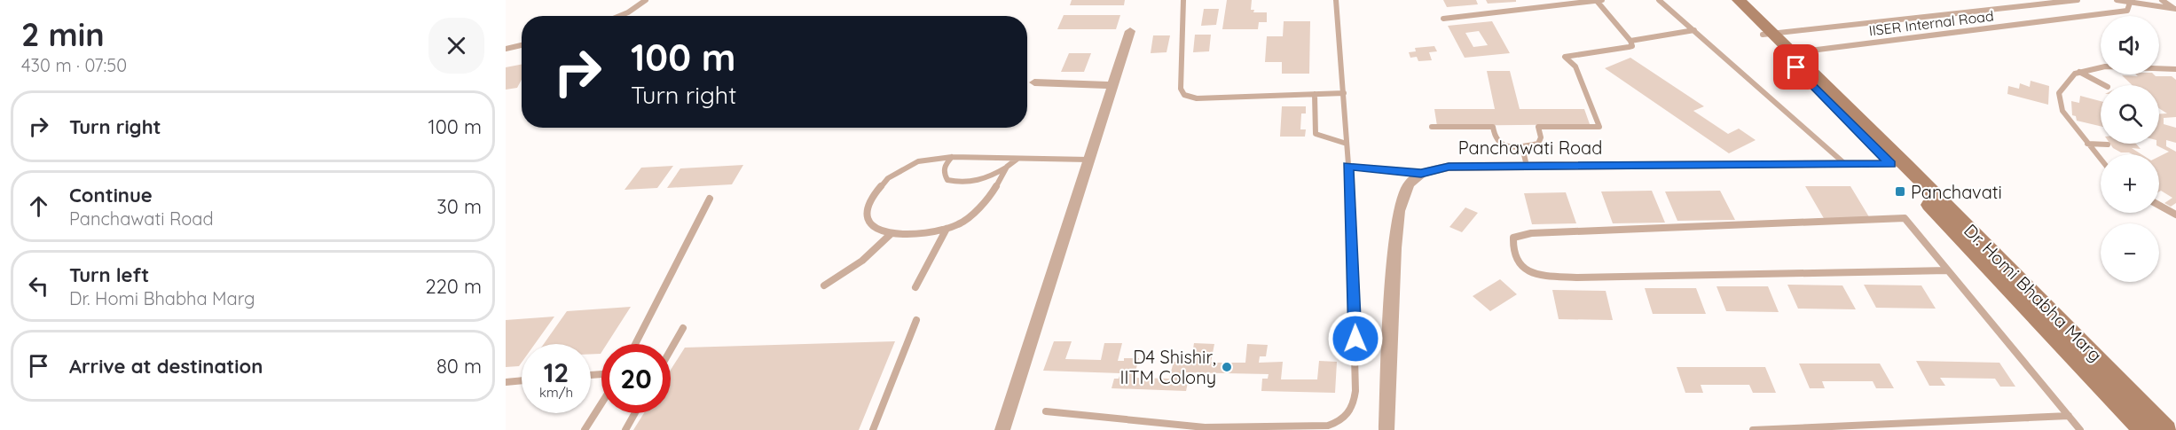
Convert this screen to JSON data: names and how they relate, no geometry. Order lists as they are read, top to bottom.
{
  "streets": {
    "main road": ["Dr. Homi Bhabha Marg"],
    "street": ["Panchawati Road"],
    "lane": ["IISER Internal Road"]
  },
  "crossings": [
    ["IISER Internal Road", "Dr. Homi Bhabha Marg"],
    ["Panchawati Road", "Dr. Homi Bhabha Marg"]
  ],
  "places": {
    "transit": ["Panchavati"],
    "other": ["D4 Shishir, IITM Colony"]
  },
  "page": {
    "heading": ["2 min", "430 m · 07:50"],
    "map_buttons": ["+", "−"],
    "turn": ["100 m", "Turn right"],
    "list": [
      {
        "name": "Turn right",
        "value": "100 m"
      },
      {
        "name": "Continue",
        "note": "Panchawati Road",
        "value": "30 m"
      },
      {
        "name": "Turn left",
        "note": "Dr. Homi Bhabha Marg",
        "value": "220 m"
      },
      {
        "name": "Arrive at destination",
        "value": "80 m"
      }
    ],
    "speed": "12 km/h",
    "limit": "20"
  }
}
